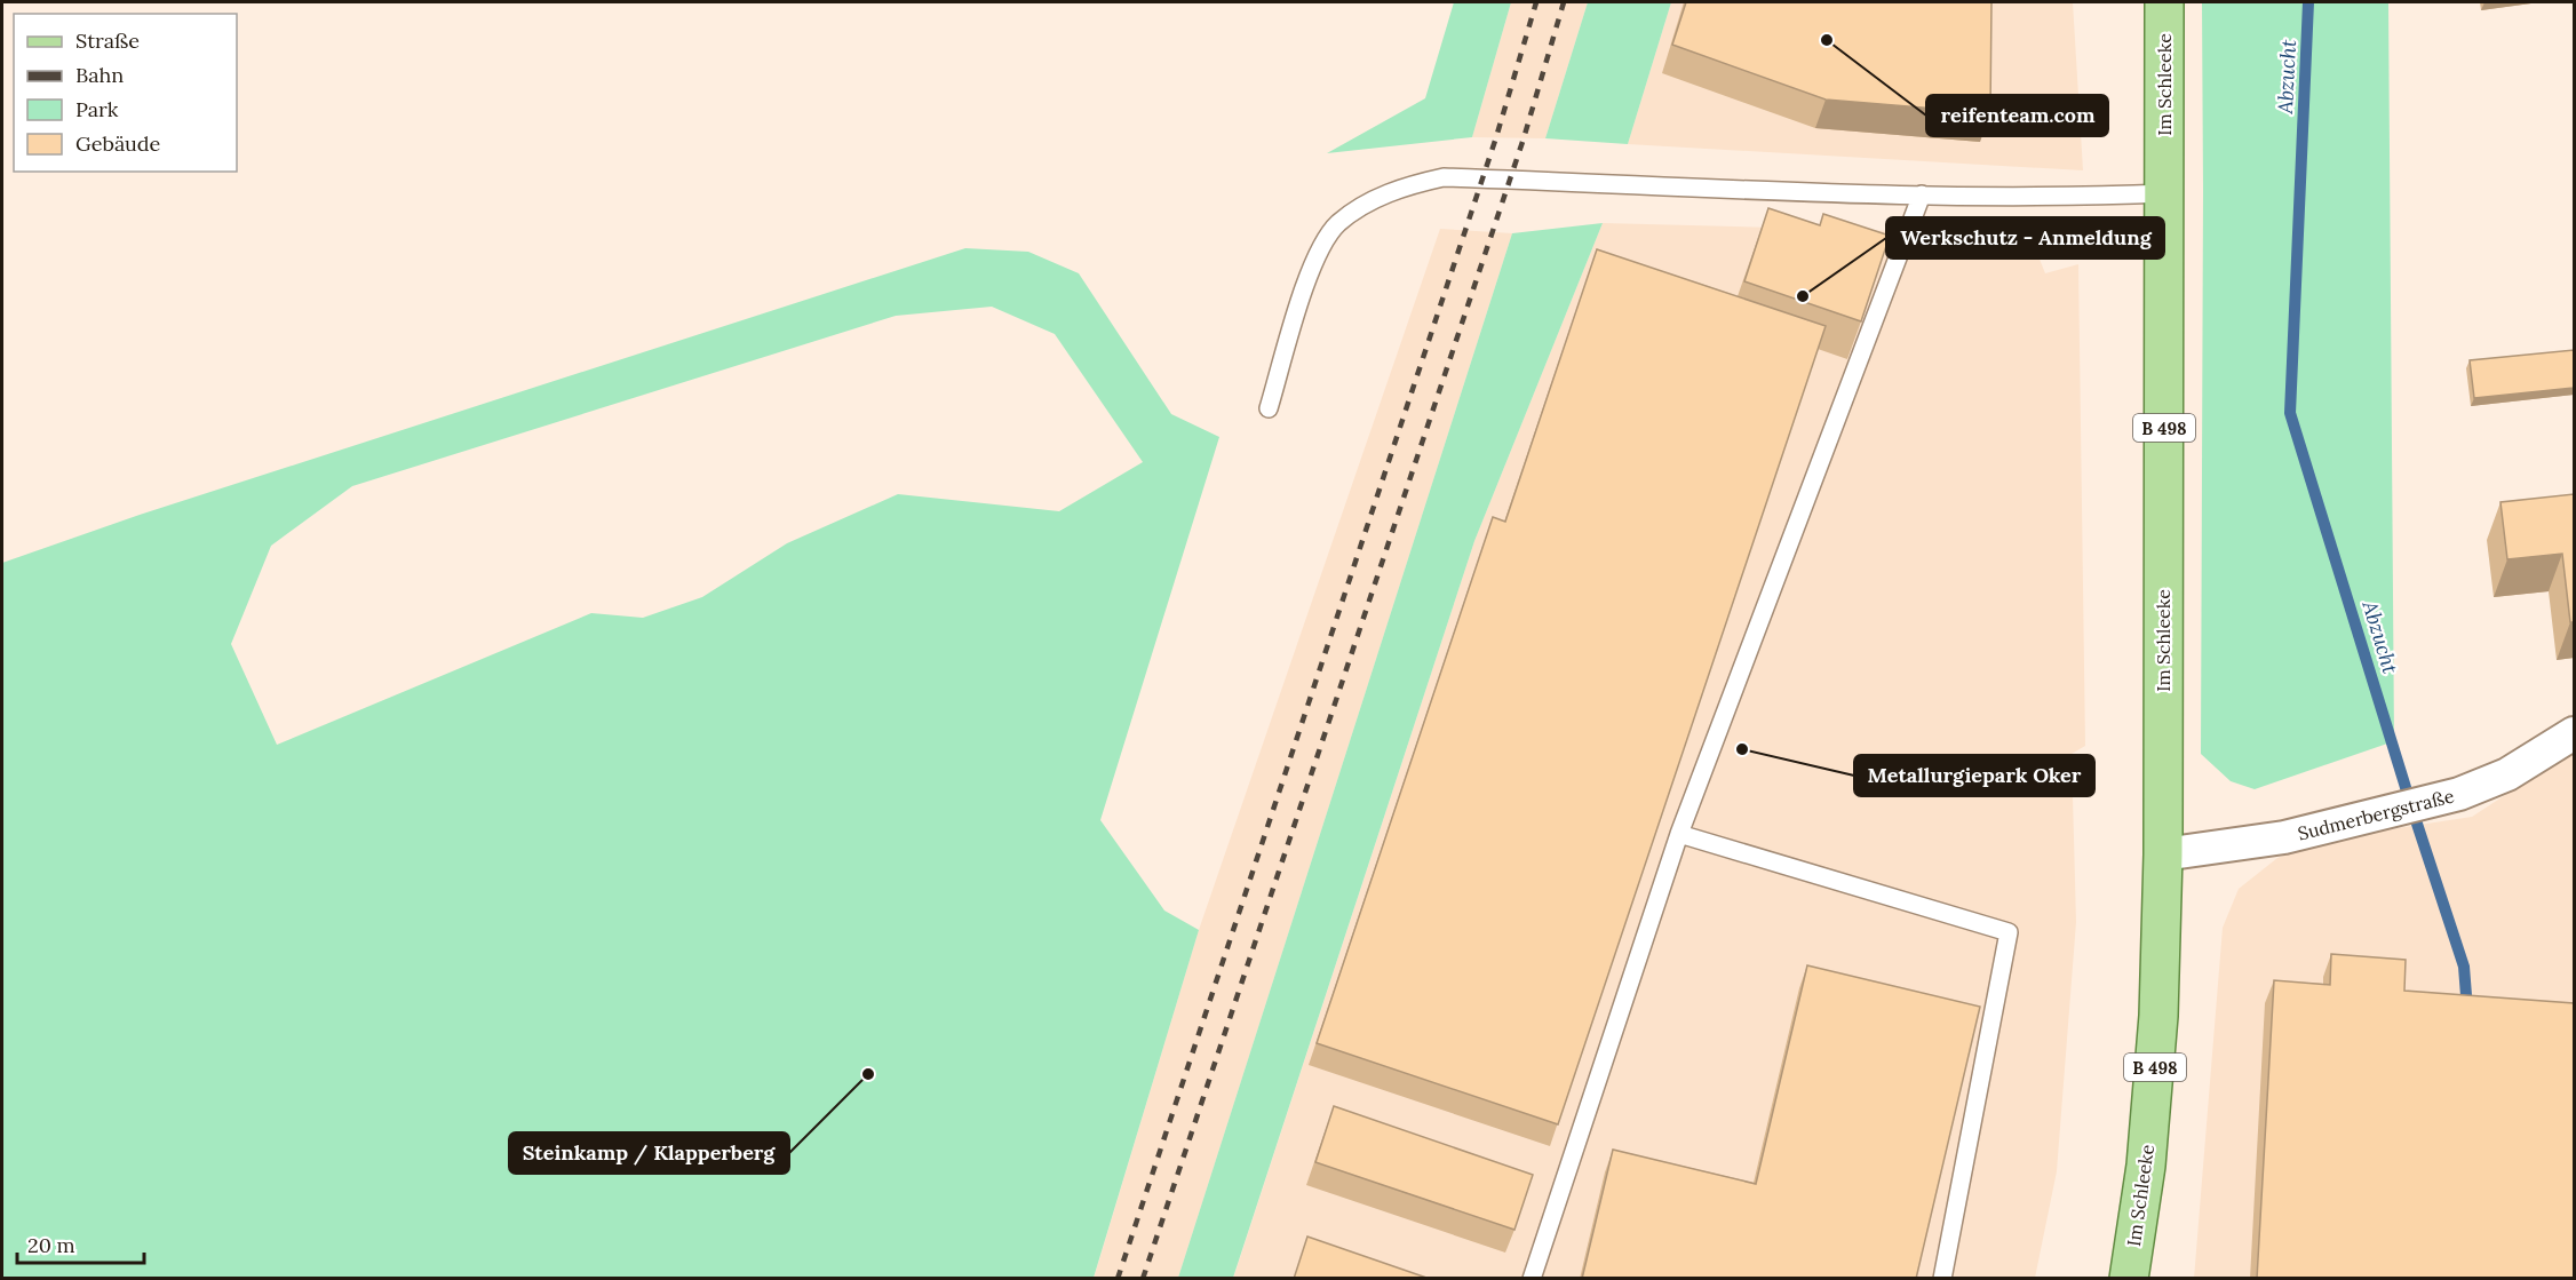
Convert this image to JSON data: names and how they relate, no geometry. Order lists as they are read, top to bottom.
{
  "streets": {
    "main road": ["Im Schleeke", "B 498"],
    "street": ["Sudmerbergstraße"]
  },
  "crossings": [
    ["Im Schleeke", "Sudmerbergstraße"]
  ],
  "water": ["Abzucht"],
  "places": [
    "reifenteam.com",
    "Werkschutz - Anmeldung",
    "Metallurgiepark Oker",
    "Steinkamp / Klapperberg"
  ],
  "legend": [
    "Straße",
    "Bahn",
    "Park",
    "Gebäude"
  ],
  "scale_bar": "20 m"
}
